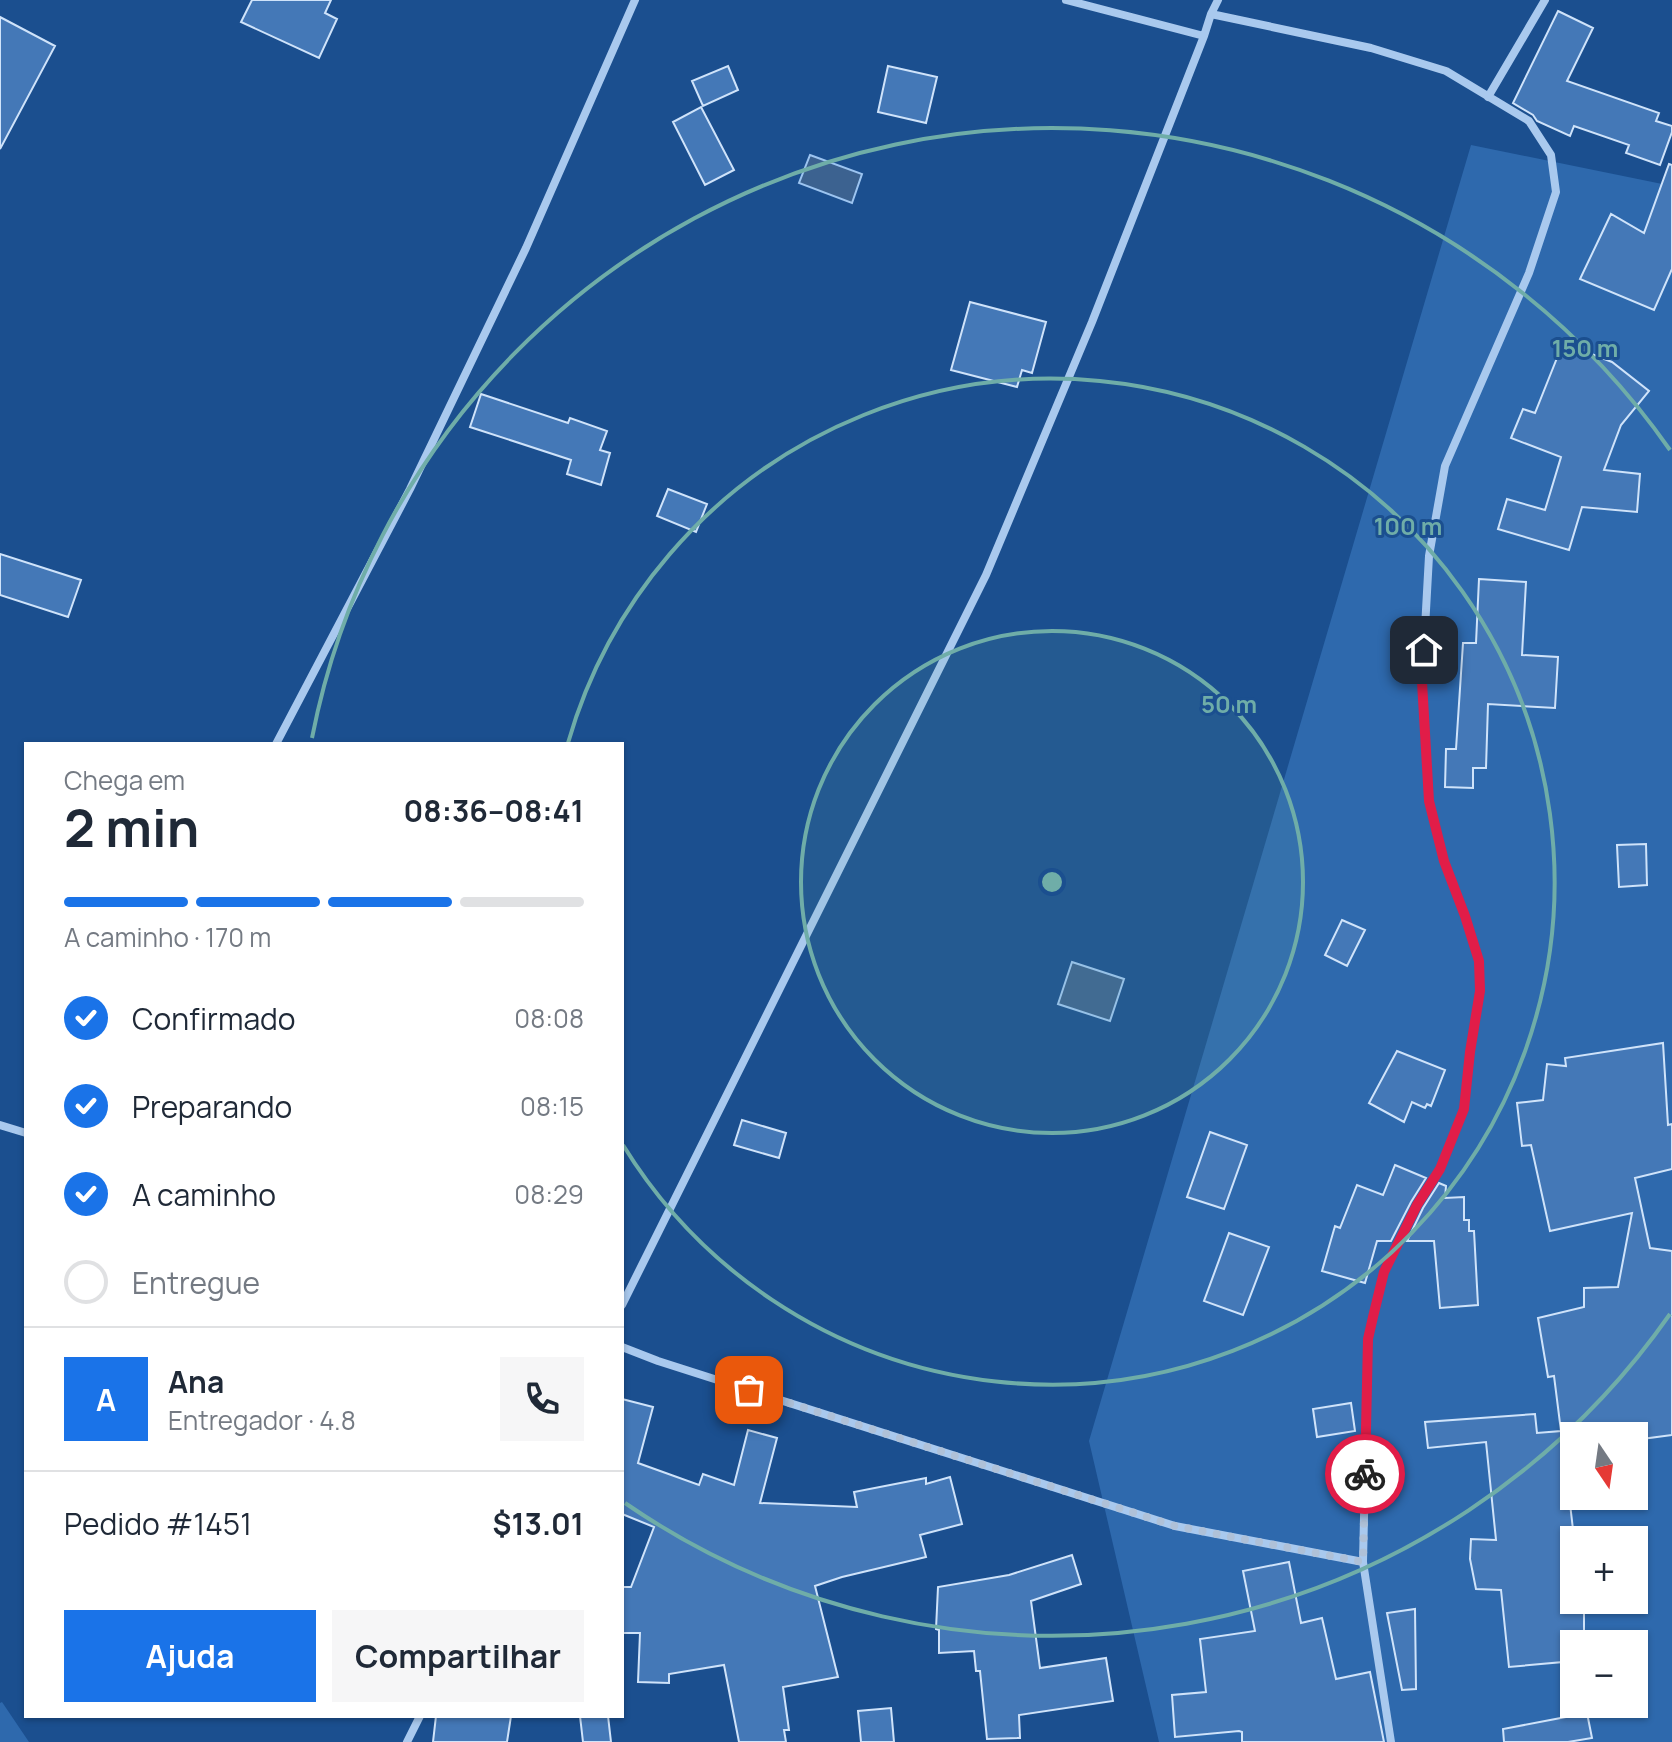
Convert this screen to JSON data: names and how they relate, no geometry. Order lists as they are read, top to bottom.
{
  "north": "bottom",
  "page": {
    "heading": ["2 min", "Chega em", "08:36–08:41"],
    "panel": [
      "Ana",
      "Entregador · 4.8",
      "Pedido #1451",
      "$13.01"
    ],
    "bar": "A caminho · 170 m",
    "list": [
      ["Confirmado", "08:08"],
      ["Preparando", "08:15"],
      ["A caminho", "08:29"],
      "Entregue"
    ],
    "round": "A",
    "map_buttons": ["+", "−"],
    "buttons": ["Ajuda", "Compartilhar"]
  },
  "rings": ["150 m", "100 m", "50 m"]
}
